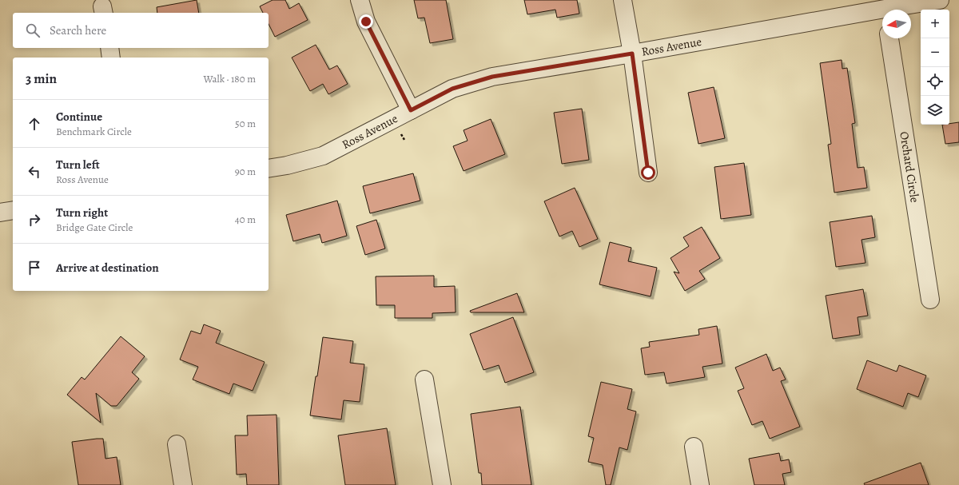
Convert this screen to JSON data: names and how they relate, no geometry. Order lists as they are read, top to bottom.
{
  "streets": {
    "street": ["Ross Avenue", "Orchard Circle"]
  },
  "north": "left",
  "page": {
    "map_buttons": ["+", "−"],
    "search": "Search here",
    "heading": ["3 min", "Walk · 180 m"],
    "list": [
      ["Continue", "Benchmark Circle", "50 m"],
      ["Turn left", "Ross Avenue", "90 m"],
      ["Turn right", "Bridge Gate Circle", "40 m"],
      "Arrive at destination"
    ]
  }
}
